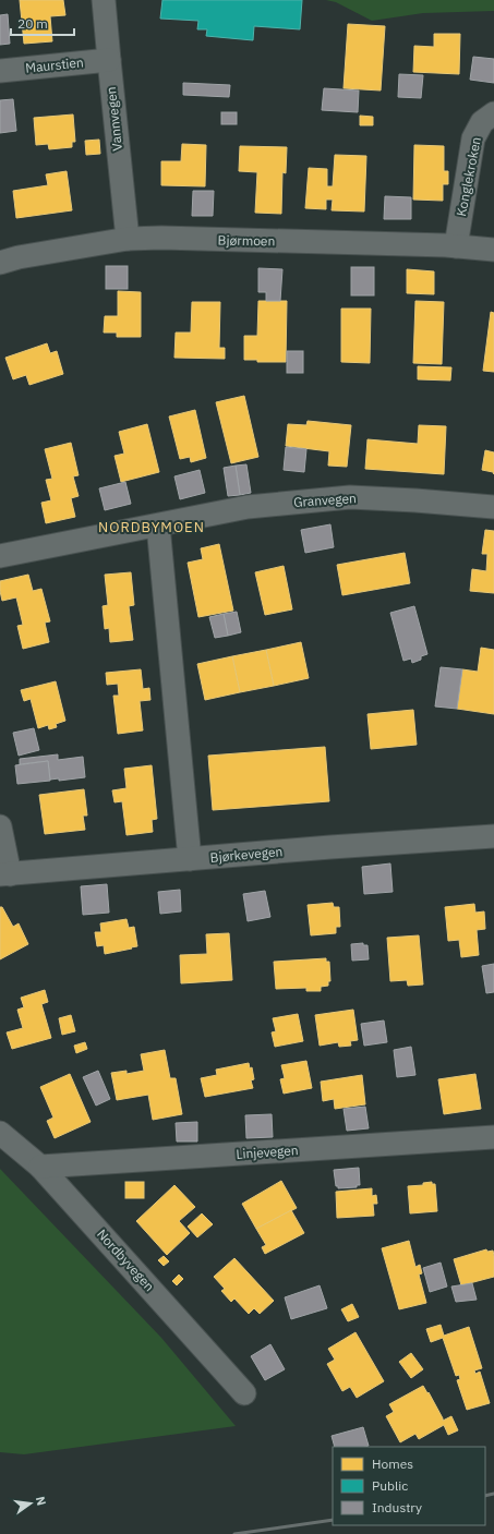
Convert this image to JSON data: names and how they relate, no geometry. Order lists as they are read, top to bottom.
{
  "streets": {
    "street": [
      "Maurstien",
      "Vannvegen",
      "Konglekroken",
      "Bjørmoen",
      "Granvegen",
      "Bjørkevegen",
      "Linjevegen",
      "Nordbyvegen"
    ]
  },
  "crossings": [
    ["Maurstien", "Vannvegen"],
    ["Vannvegen", "Bjørmoen"],
    ["Konglekroken", "Bjørmoen"],
    ["Linjevegen", "Nordbyvegen"]
  ],
  "districts": ["NORDBYMOEN"],
  "legend": ["Homes", "Public", "Industry"],
  "scale_bar": "20 m",
  "north": "right"
}
